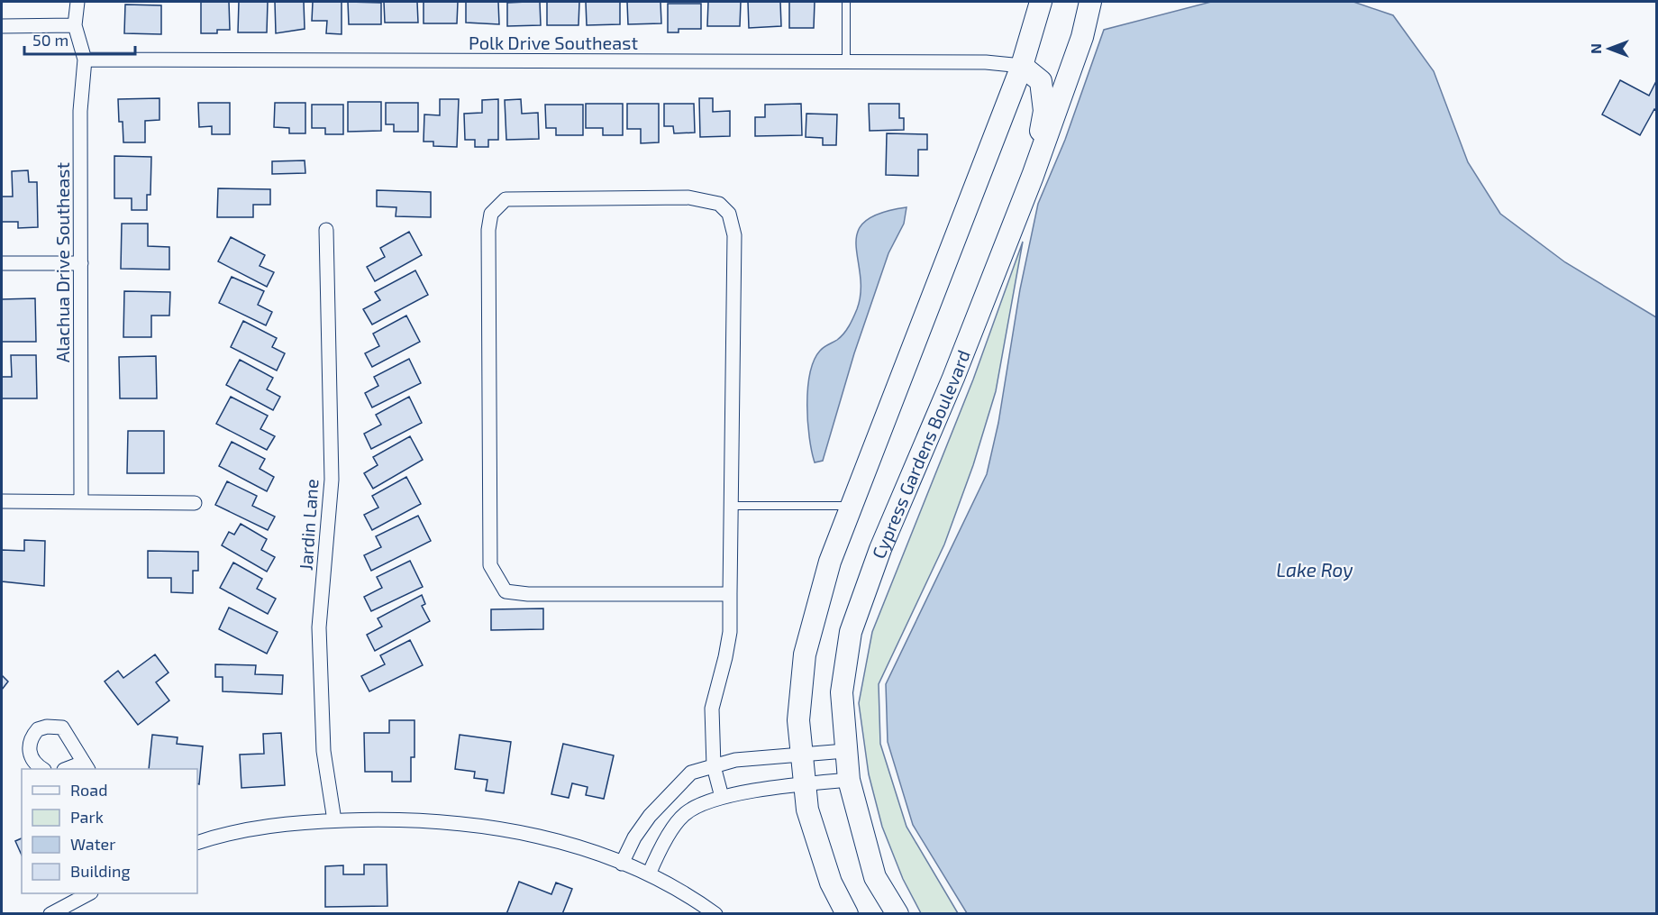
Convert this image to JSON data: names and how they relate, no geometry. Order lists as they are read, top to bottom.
{
  "streets": {
    "main road": ["Cypress Gardens Boulevard"],
    "street": ["Polk Drive Southeast", "Alachua Drive Southeast", "Jardin Lane"]
  },
  "crossings": [
    ["Polk Drive Southeast", "Alachua Drive Southeast"]
  ],
  "water": ["Lake Roy"],
  "legend": [
    "Road",
    "Park",
    "Water",
    "Building"
  ],
  "scale_bar": "50 m",
  "north": "left"
}
